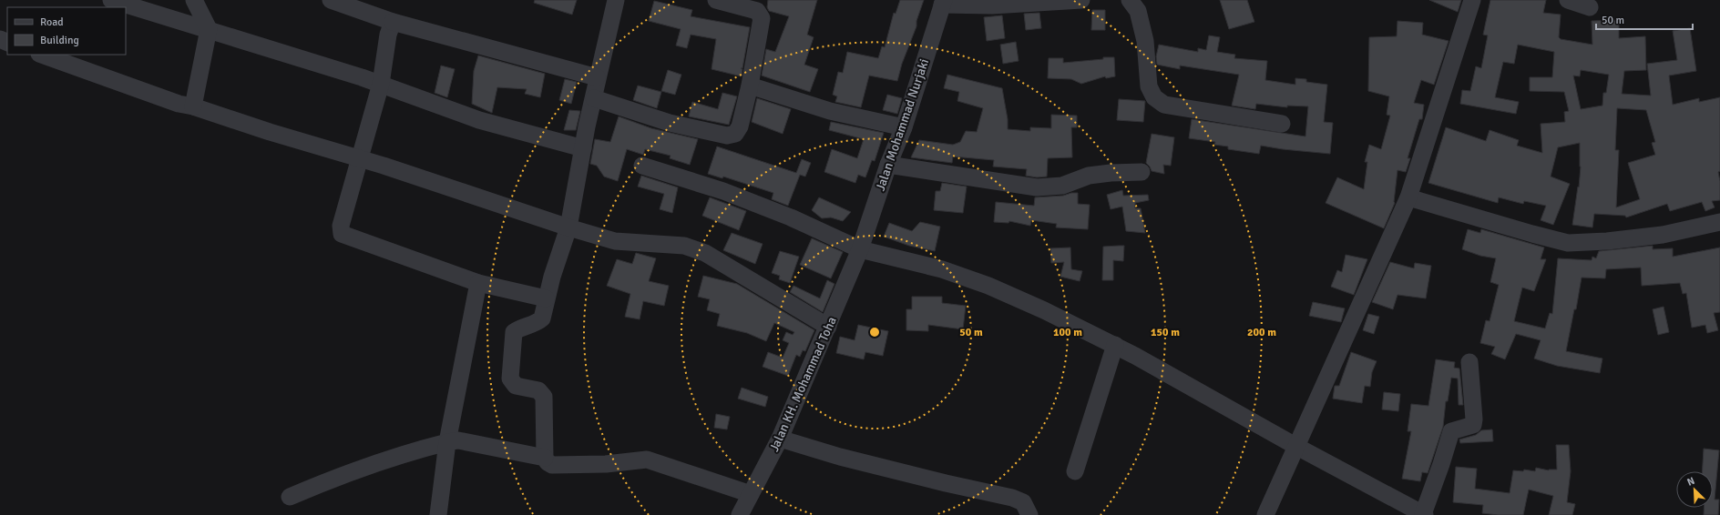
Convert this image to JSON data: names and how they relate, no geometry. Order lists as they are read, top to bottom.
{
  "streets": {
    "street": ["Jalan Mohammad Nurjaki", "Jalan KH. Mohammad Toha"]
  },
  "crossings": [
    ["Jalan Mohammad Nurjaki", "Jalan KH. Mohammad Toha"]
  ],
  "legend": ["Road", "Building"],
  "scale_bar": "50 m",
  "north": "top left",
  "rings": [
    "50 m",
    "100 m",
    "150 m",
    "200 m"
  ]
}
